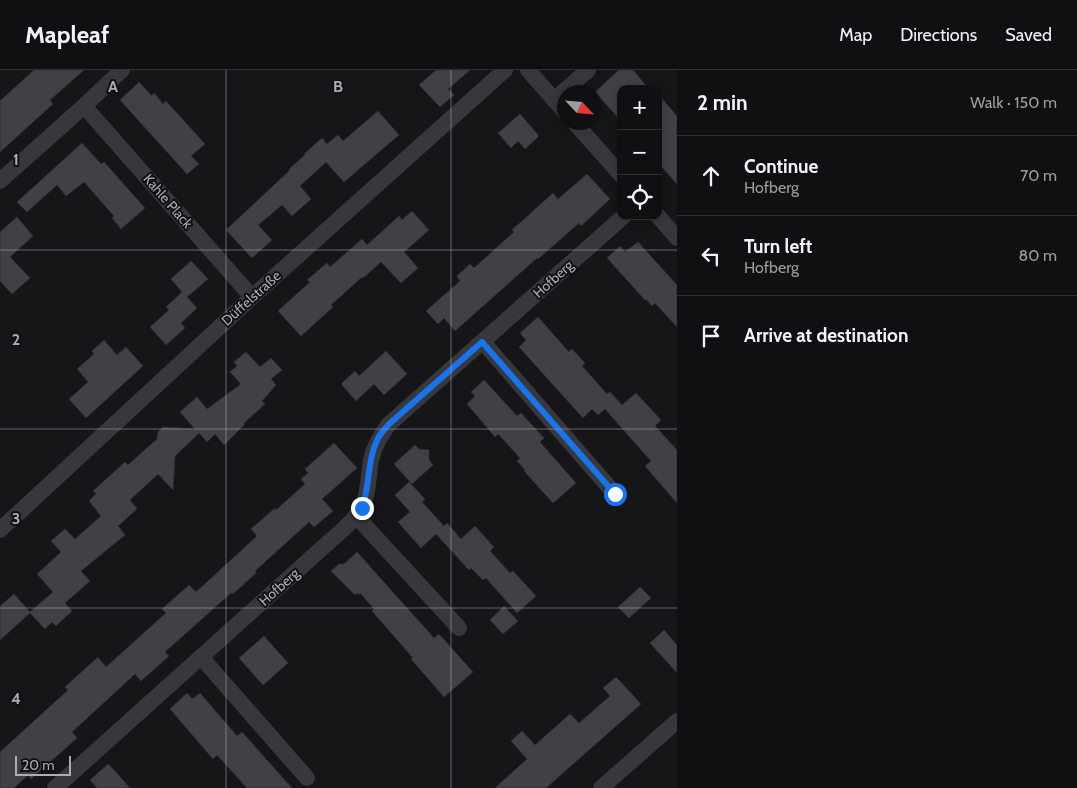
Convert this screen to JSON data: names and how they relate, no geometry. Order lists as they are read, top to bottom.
{
  "streets": {
    "street": ["Kahle Plack", "Hofberg", "Düffelstraße"]
  },
  "crossings": [
    ["Kahle Plack", "Düffelstraße"]
  ],
  "scale_bar": "20 m",
  "north": "bottom right",
  "page": {
    "header": "Mapleaf",
    "nav": ["Map", "Directions", "Saved"],
    "heading": ["2 min", "Walk · 150 m"],
    "map_buttons": ["+", "−"],
    "list": [
      ["Continue", "Hofberg", "70 m"],
      ["Turn left", "Hofberg", "80 m"],
      "Arrive at destination"
    ],
    "scale": "20 m"
  },
  "grid": {
    "columns": ["A", "B"],
    "rows": [
      "1",
      "2",
      "3",
      "4"
    ]
  }
}
